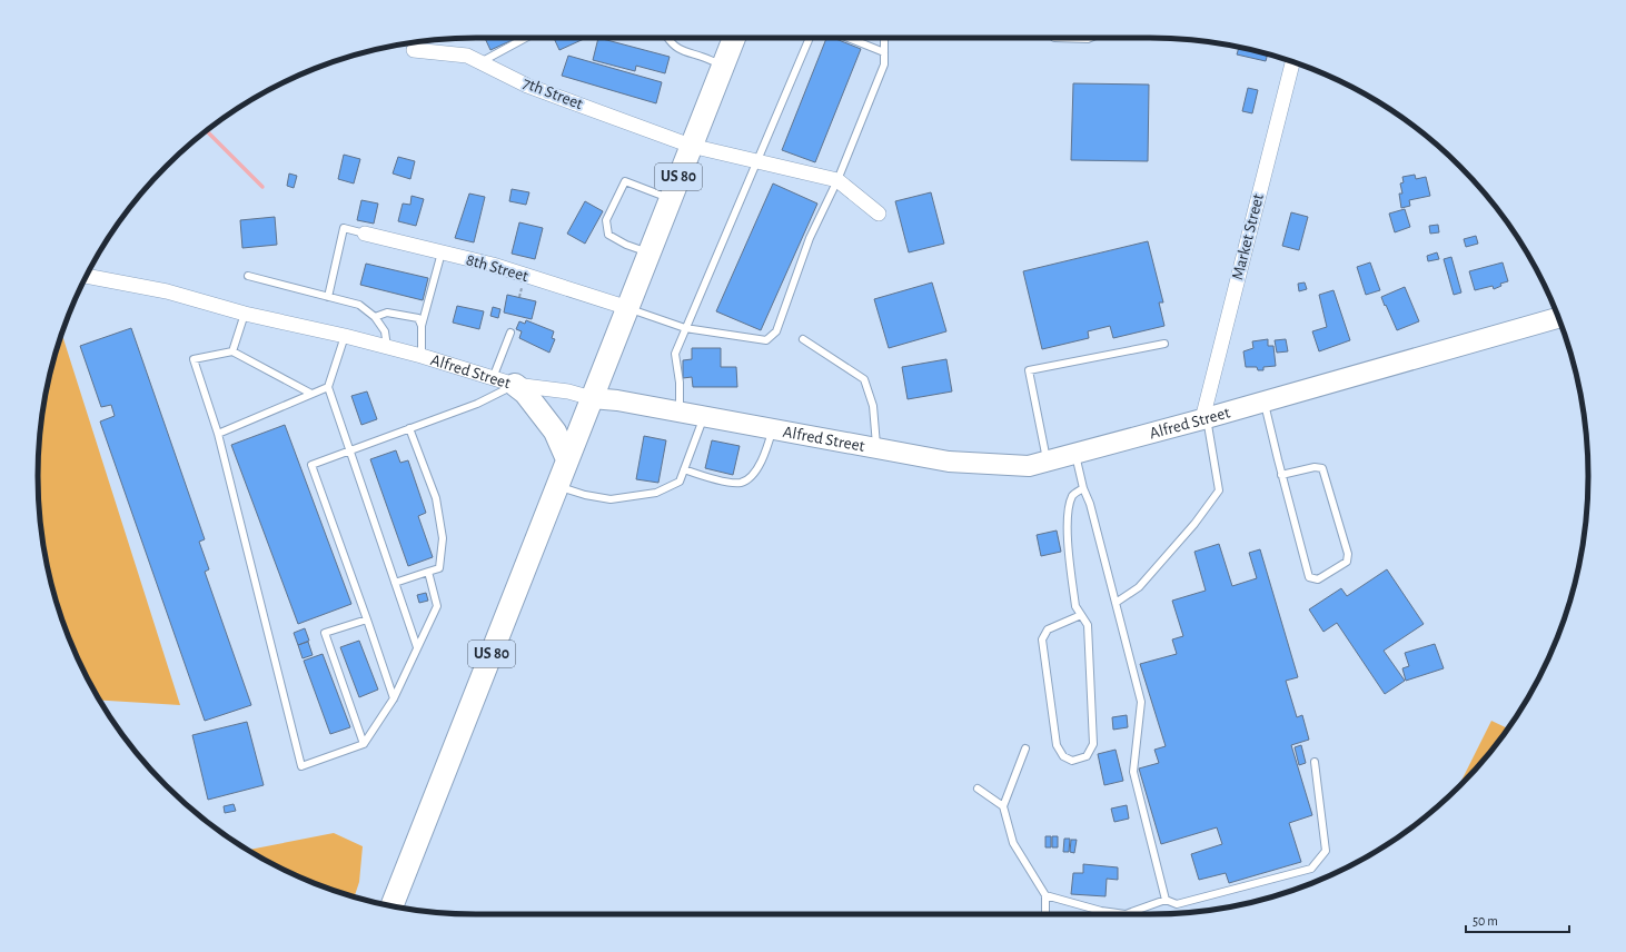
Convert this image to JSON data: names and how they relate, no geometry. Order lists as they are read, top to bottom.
{
  "streets": {
    "main road": ["US 80", "Alfred Street"],
    "street": ["7th Street", "Market Street", "8th Street"]
  },
  "crossings": [
    ["7th Street", "US 80"],
    ["US 80", "8th Street"],
    ["US 80", "Alfred Street"],
    ["Market Street", "Alfred Street"]
  ],
  "scale_bar": "50 m"
}
